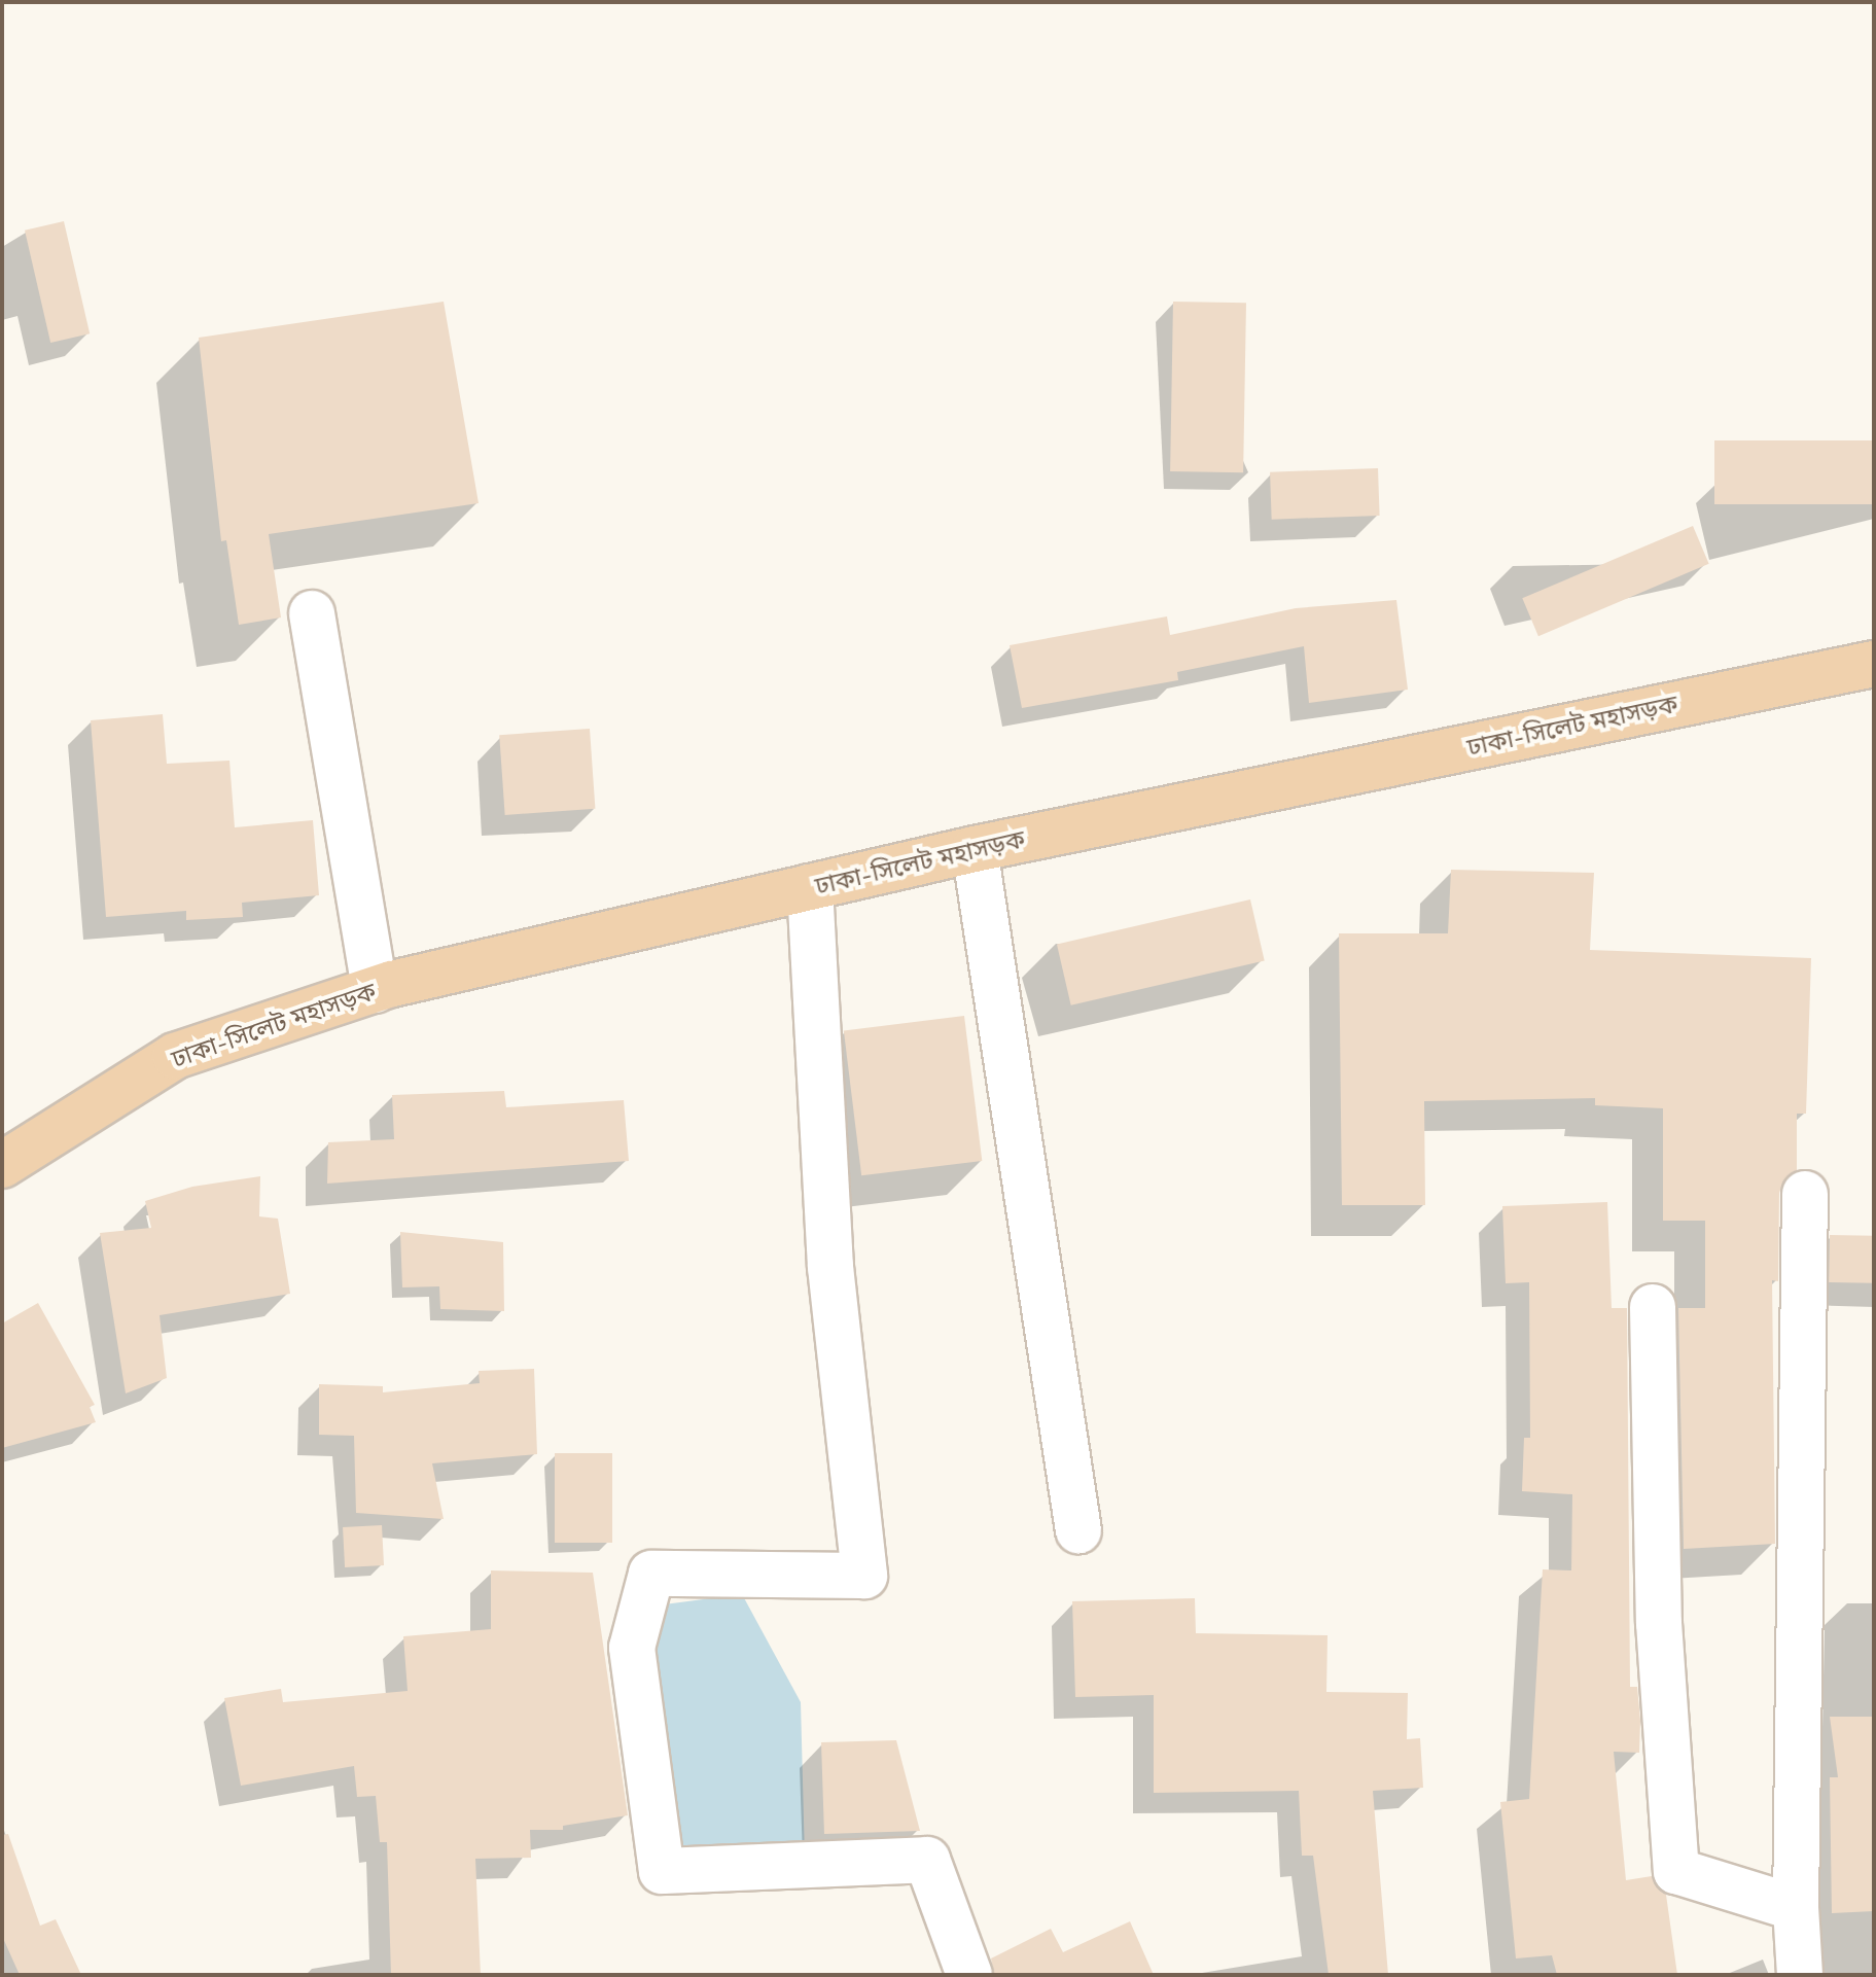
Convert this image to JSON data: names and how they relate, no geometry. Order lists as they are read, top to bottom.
{
  "streets": {
    "highway": ["ঢাকা-সিলেট মহাসড়ক"]
  }
}
